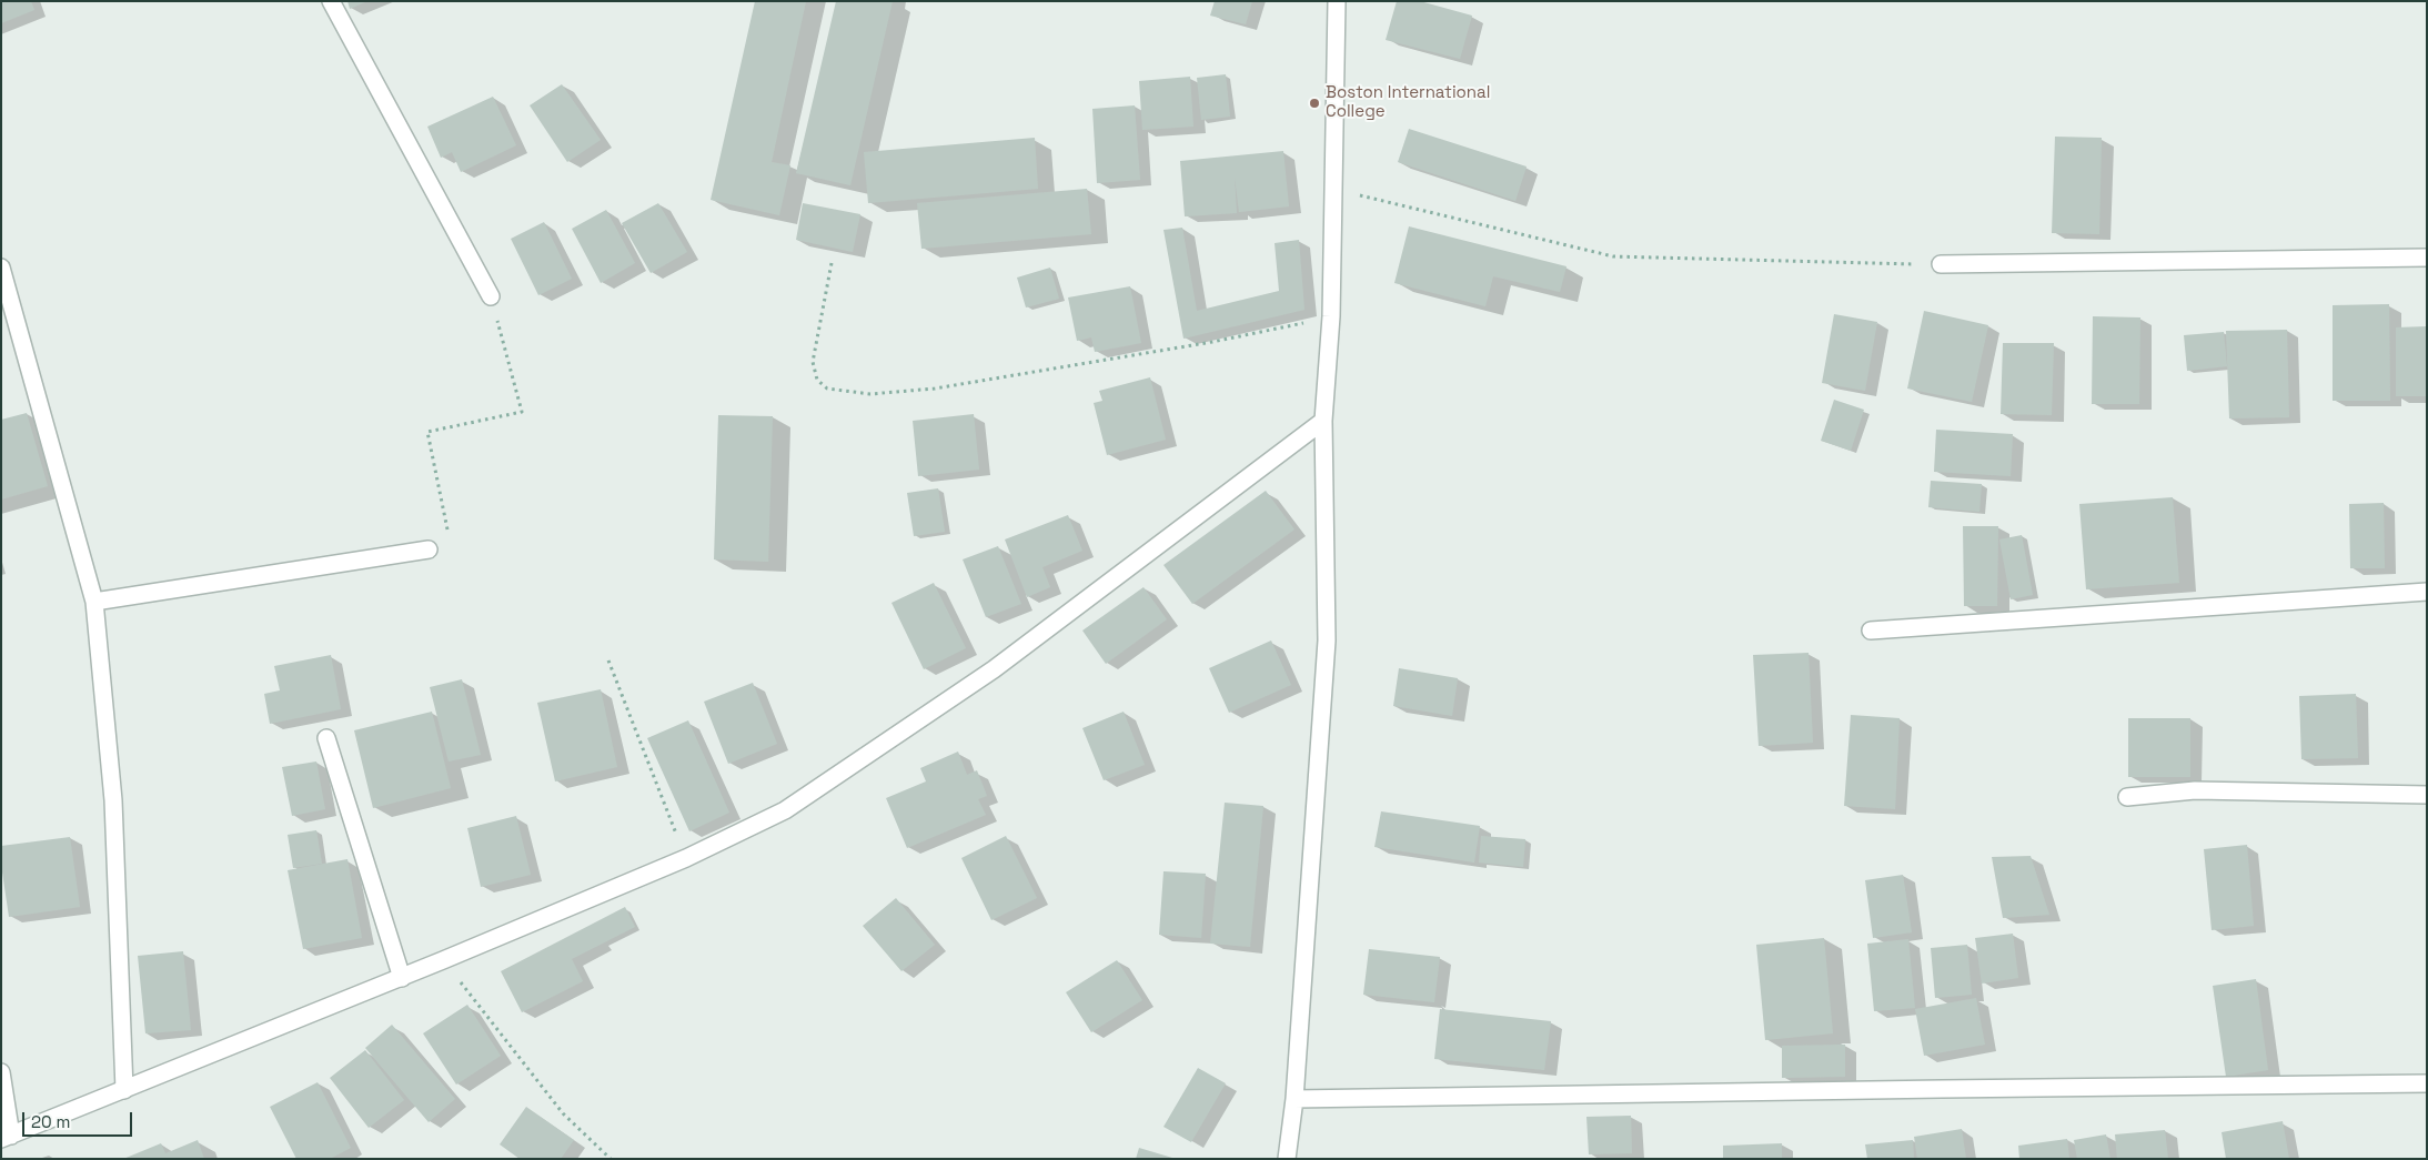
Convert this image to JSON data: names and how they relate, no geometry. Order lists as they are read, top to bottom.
{
  "places": ["Boston International College"],
  "scale_bar": "20 m"
}
